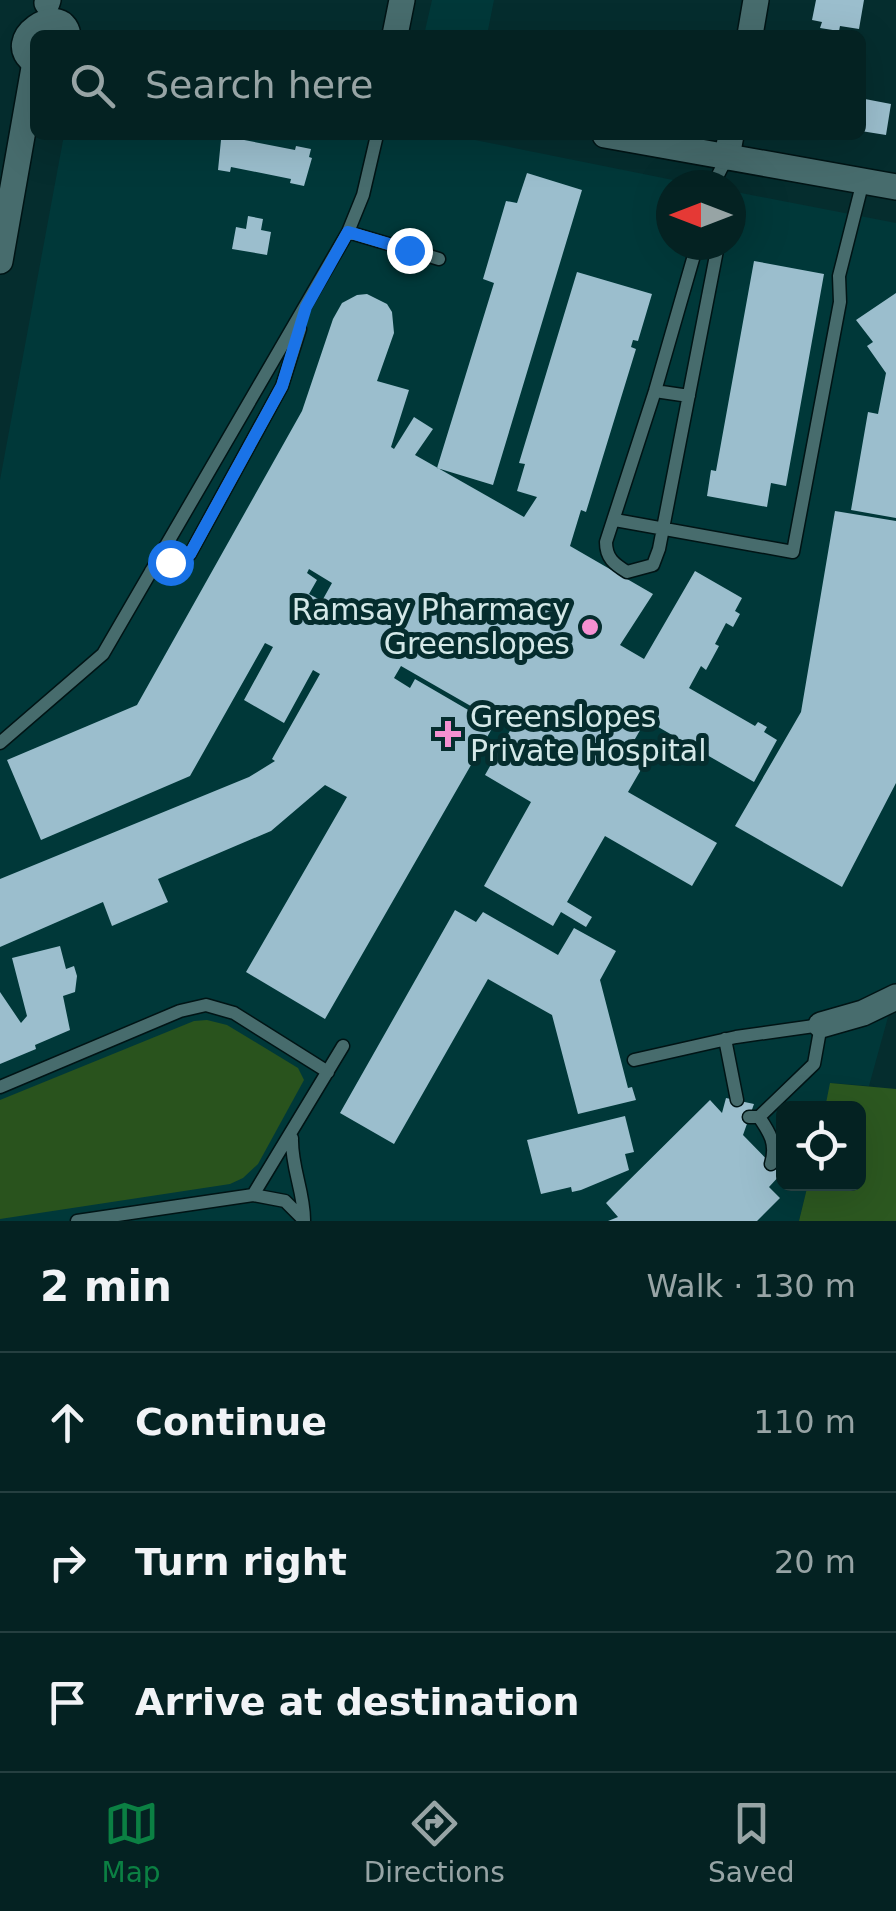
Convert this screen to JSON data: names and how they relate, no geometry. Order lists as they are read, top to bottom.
{
  "places": {
    "other": ["Ramsay Pharmacy Greenslopes"],
    "health": ["Greenslopes Private Hospital"]
  },
  "north": "left",
  "page": {
    "search": "Search here",
    "heading": ["2 min", "Walk · 130 m"],
    "list": [
      ["Continue", "110 m"],
      ["Turn right", "20 m"],
      "Arrive at destination"
    ],
    "nav": ["Map", "Directions", "Saved"]
  }
}
